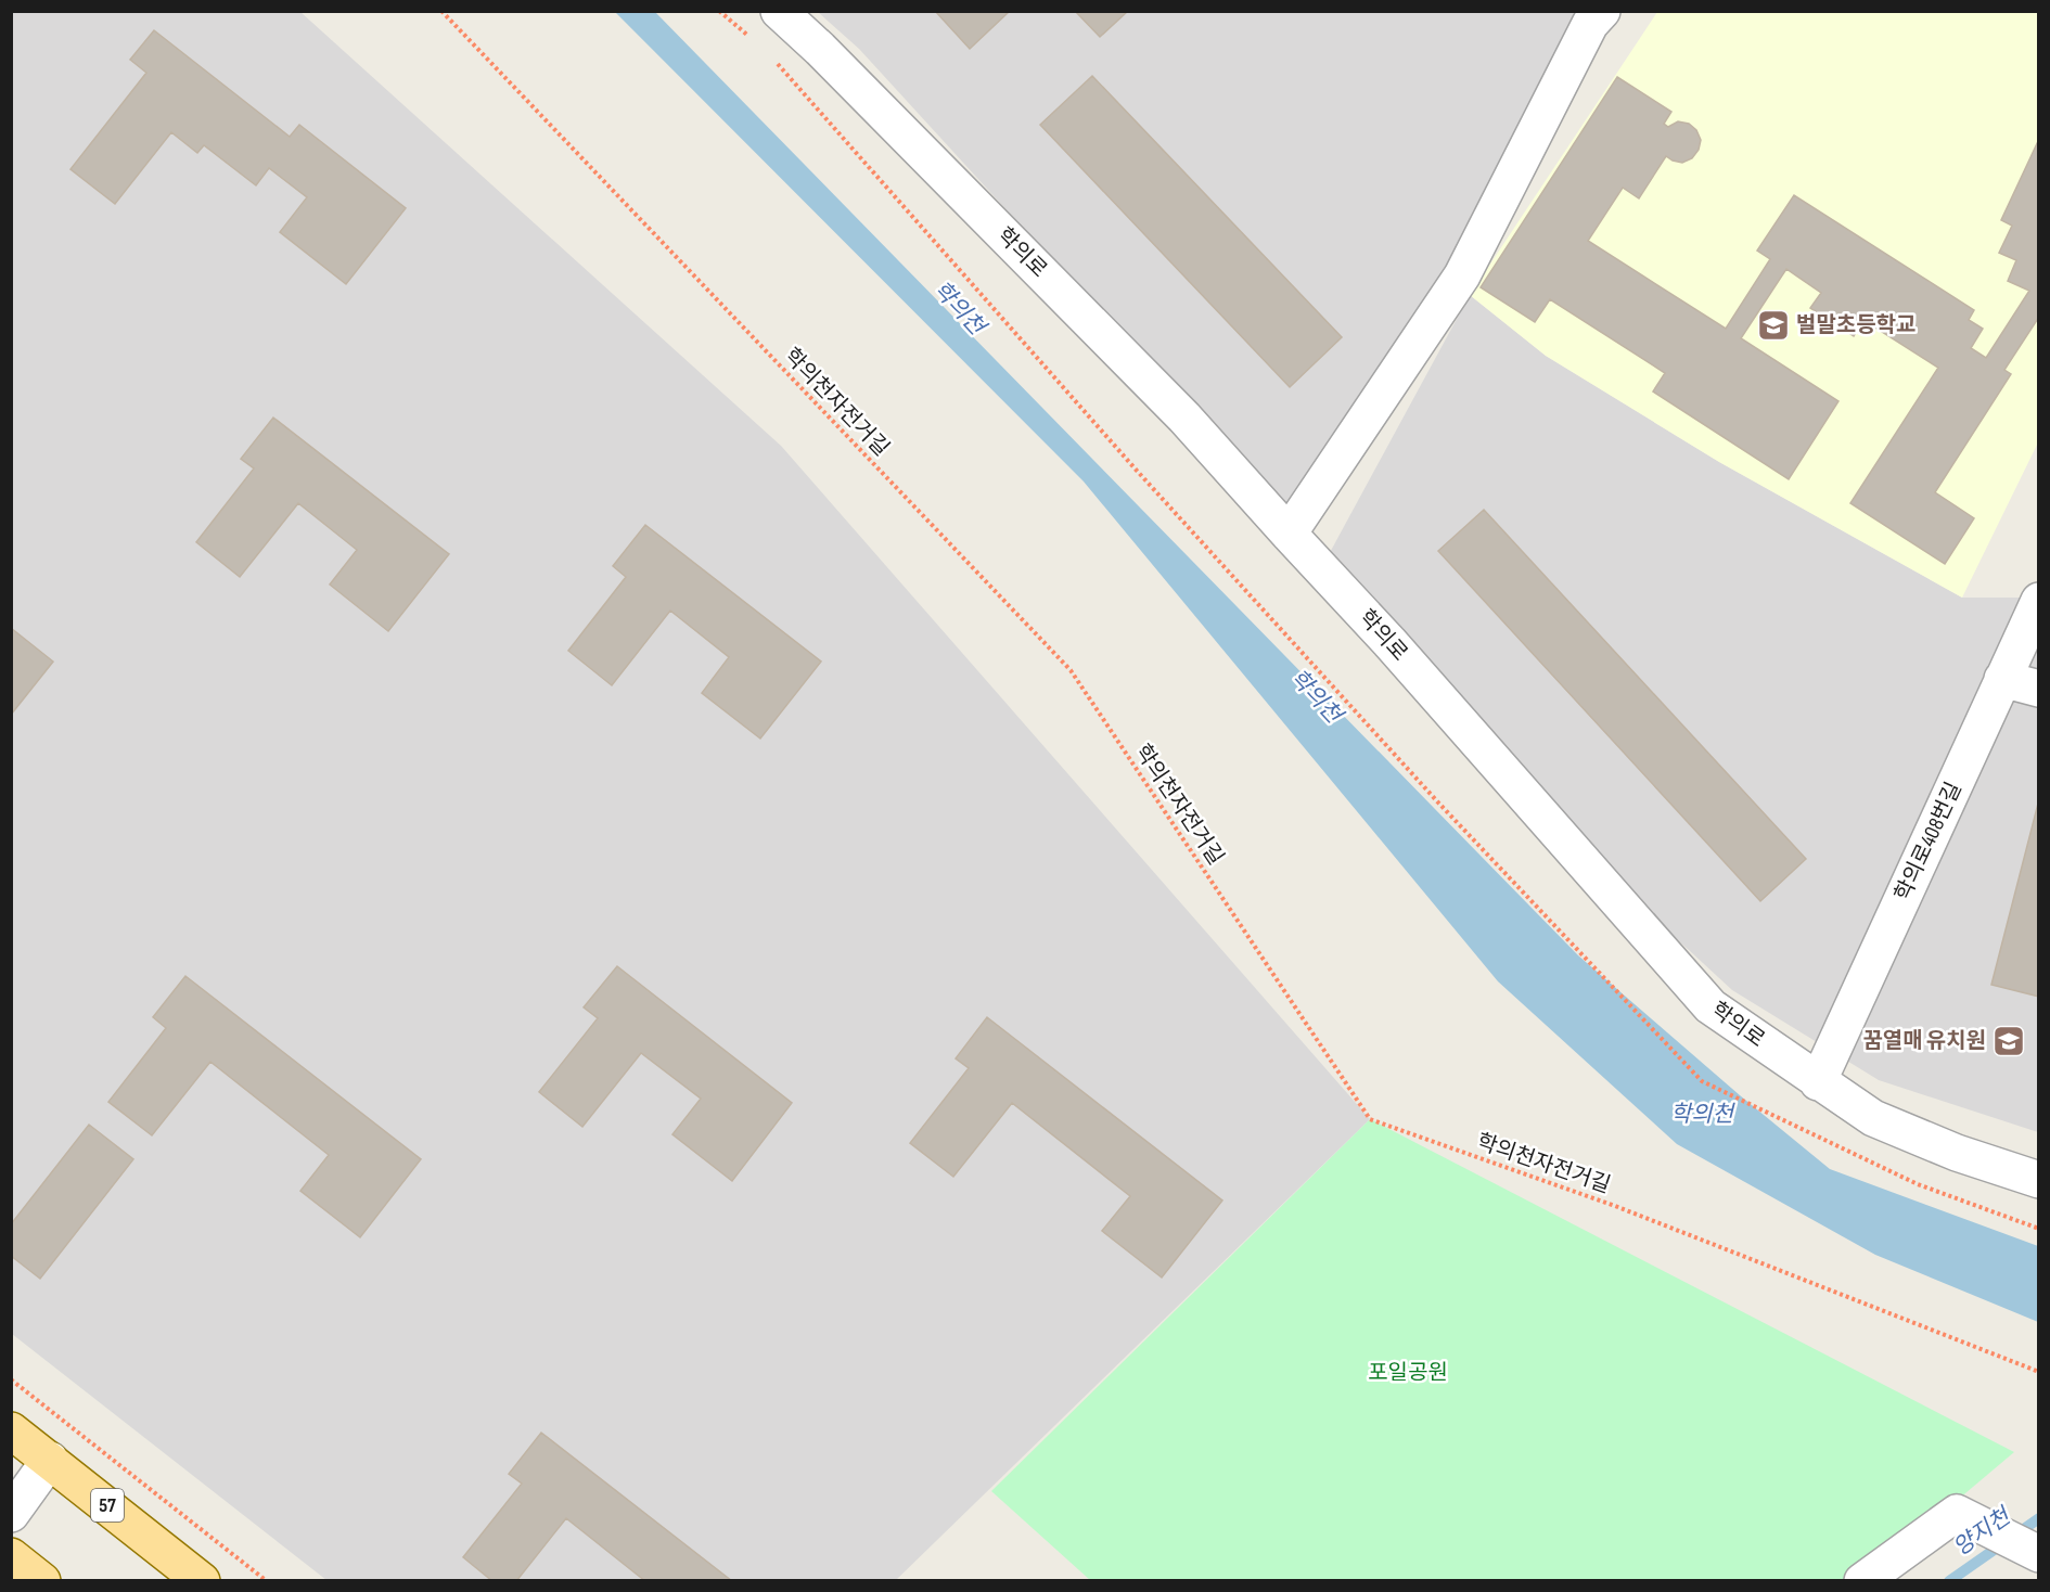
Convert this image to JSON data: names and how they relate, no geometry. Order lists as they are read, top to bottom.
{
  "streets": {
    "main road": ["57"],
    "street": ["학의로", "학의로408번길"],
    "path": ["학의천자전거길"]
  },
  "crossings": [
    ["학의로", "학의로408번길"]
  ],
  "water": ["학의천", "양지천"],
  "parks": ["포일공원"],
  "places": {
    "school or university": ["벌말초등학교", "꿈열매 유치원"]
  }
}
